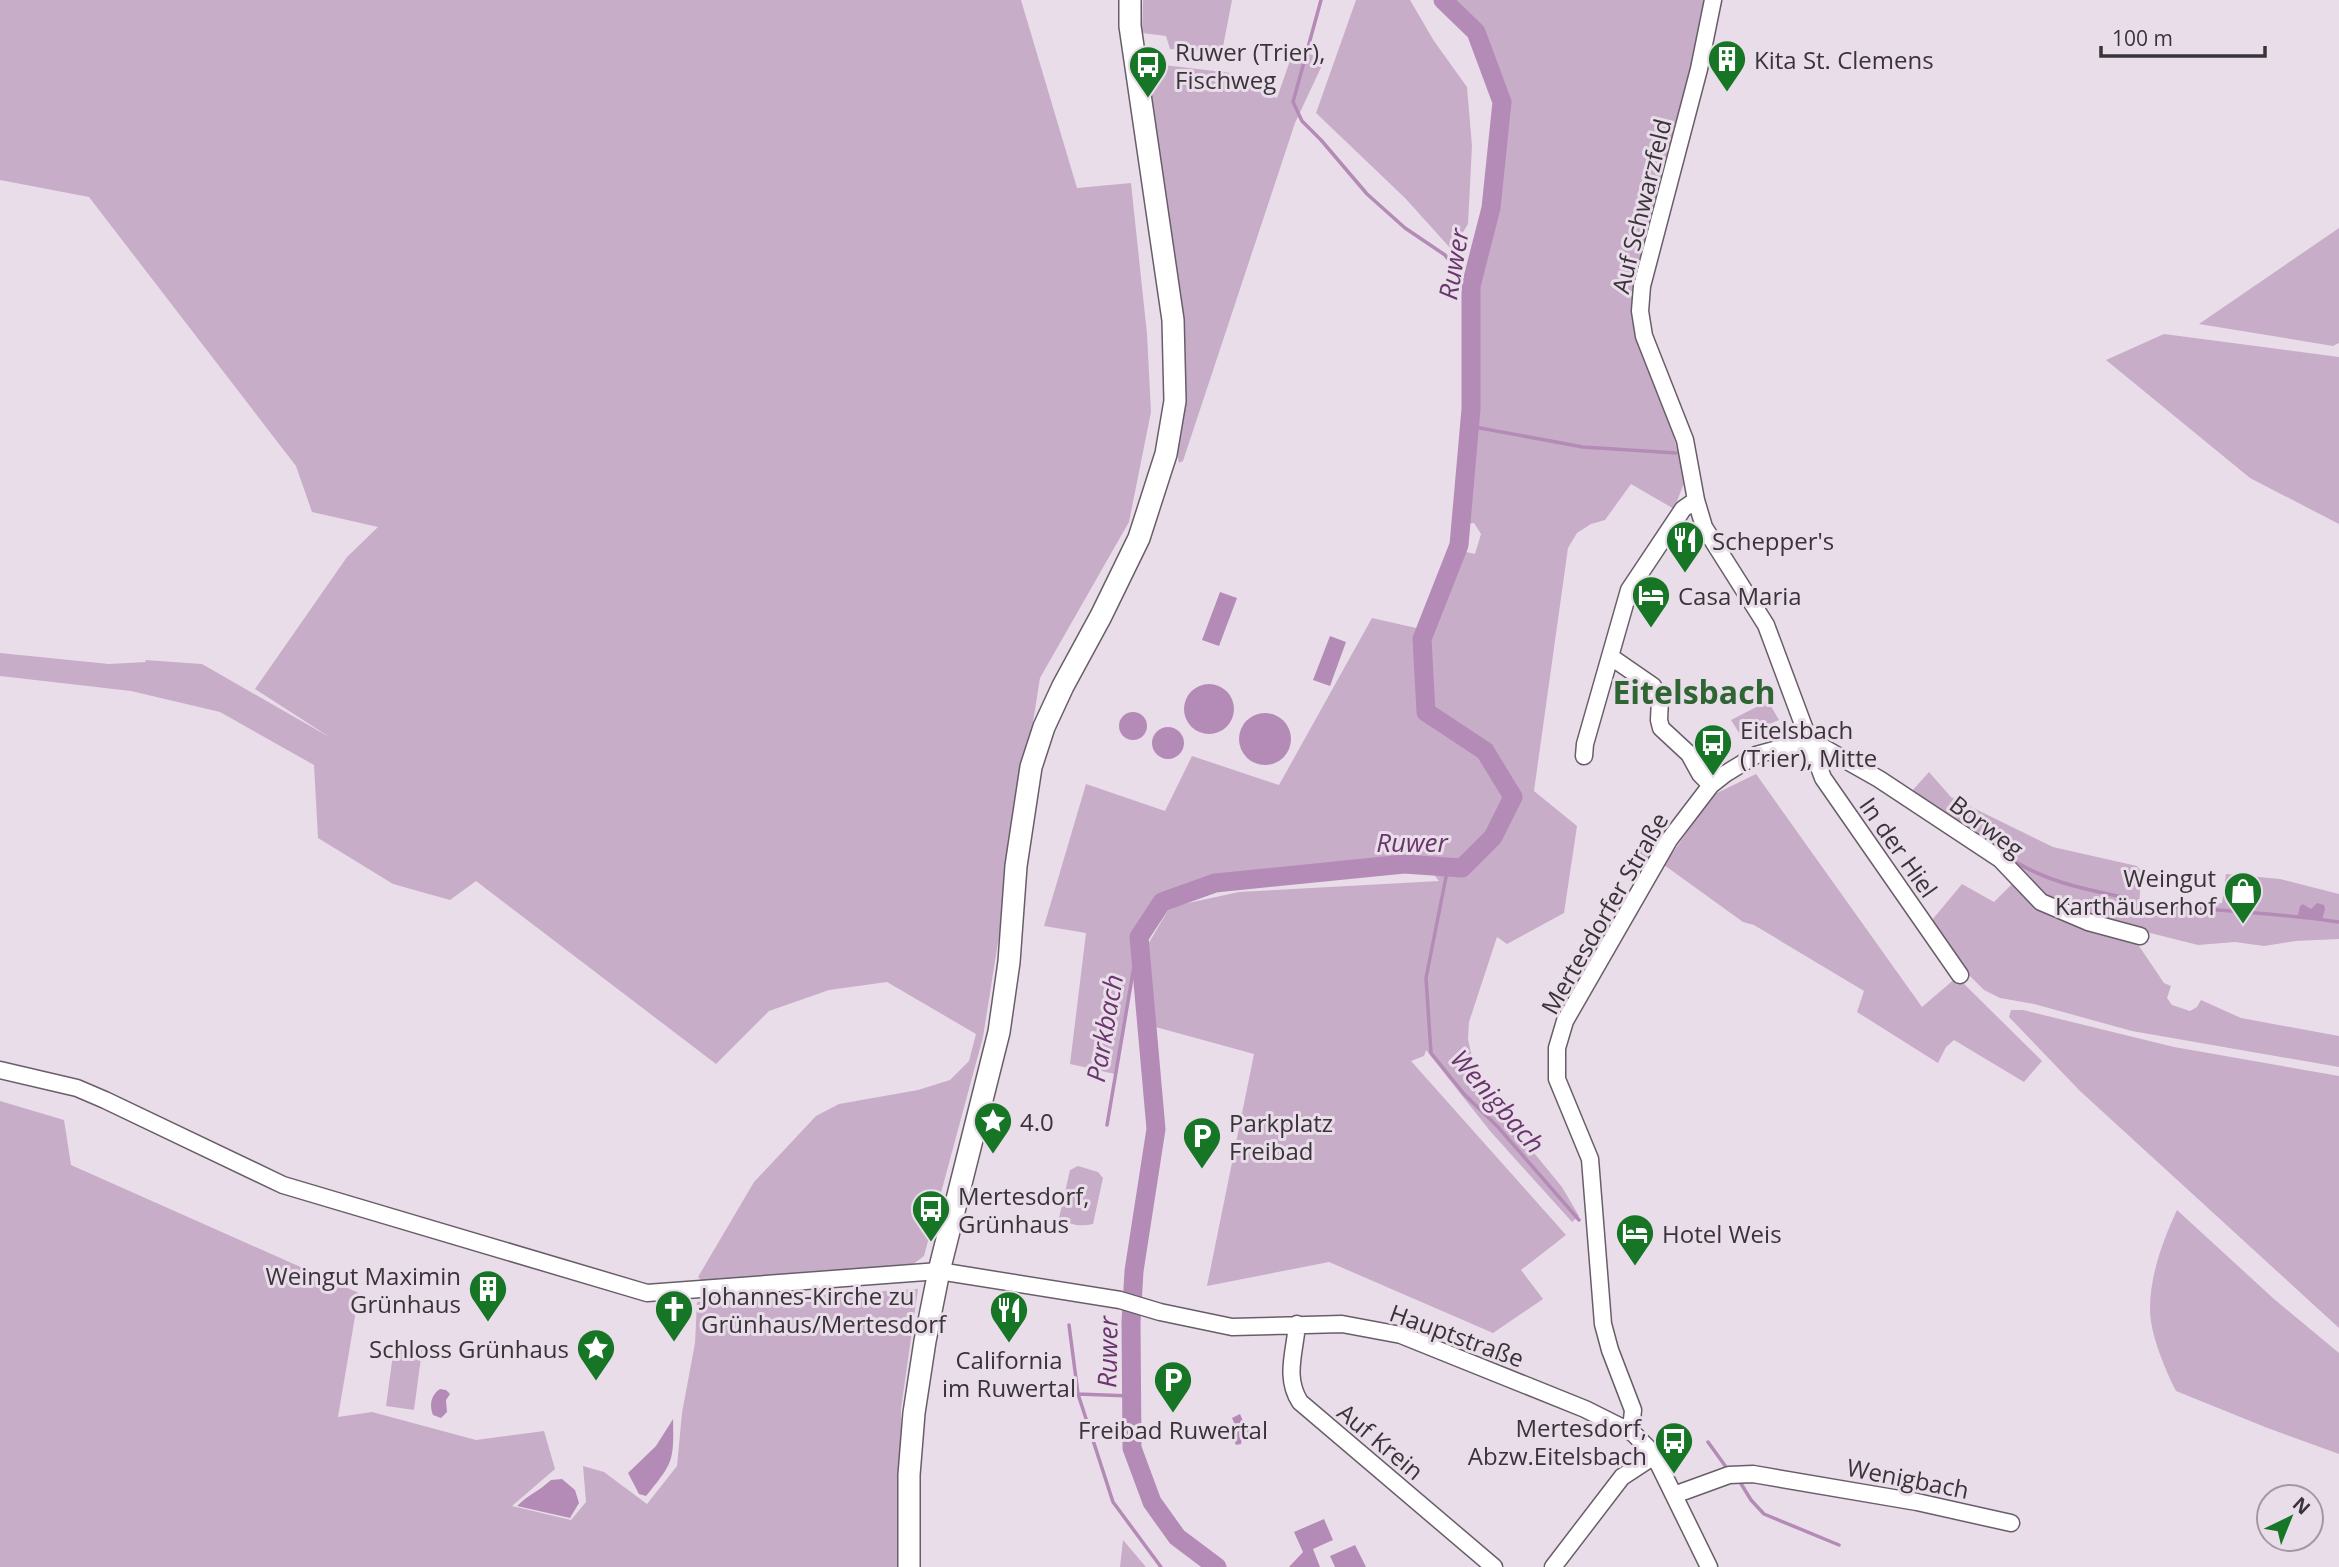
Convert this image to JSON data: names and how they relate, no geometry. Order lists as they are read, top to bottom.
{
  "streets": {
    "street": [
      "Auf Schwarzfeld",
      "Borweg",
      "In der Hiel",
      "Mertesdorfer Straße",
      "Hauptstraße",
      "Auf Krein",
      "Wenigbach"
    ]
  },
  "crossings": [
    ["Auf Schwarzfeld", "Borweg"],
    ["Auf Schwarzfeld", "In der Hiel"],
    ["Auf Schwarzfeld", "Mertesdorfer Straße"],
    ["Borweg", "In der Hiel"],
    ["Borweg", "Mertesdorfer Straße"],
    ["In der Hiel", "Mertesdorfer Straße"],
    ["Mertesdorfer Straße", "Hauptstraße"],
    ["Hauptstraße", "Auf Krein"],
    ["Hauptstraße", "Wenigbach"]
  ],
  "districts": ["Eitelsbach"],
  "water": ["Ruwer", "Parkbach", "Wenigbach"],
  "places": {
    "building": ["Kita St. Clemens", "Weingut Maximin Grünhaus"],
    "bus stop": [
      "Ruwer (Trier), Fischweg",
      "Eitelsbach (Trier), Mitte",
      "Mertesdorf, Grünhaus",
      "Mertesdorf, Abzw.Eitelsbach"
    ],
    "restaurant": ["Schepper's", "California im Ruwertal"],
    "hotel": ["Casa Maria", "Hotel Weis"],
    "shop": ["Weingut Karthäuserhof"],
    "place": ["4.0", "Schloss Grünhaus"],
    "parking": ["Parkplatz Freibad", "Freibad Ruwertal"],
    "church": ["Johannes-Kirche zu Grünhaus/Mertesdorf"]
  },
  "scale_bar": "100 m",
  "north": "top right"
}
